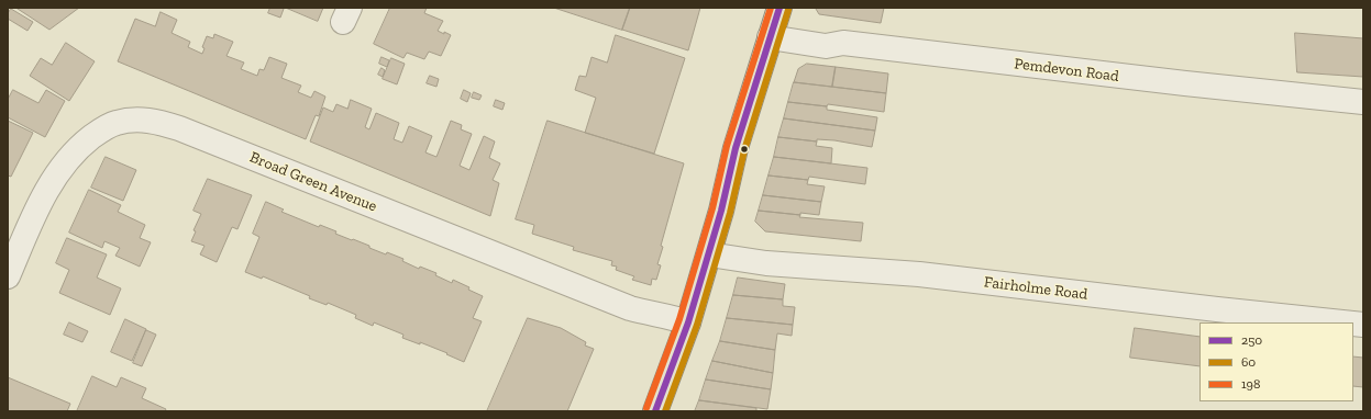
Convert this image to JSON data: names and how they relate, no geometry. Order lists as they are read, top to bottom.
{
  "streets": {
    "street": ["Pemdevon Road", "Broad Green Avenue", "Fairholme Road"]
  },
  "lines": ["transit line 250", "transit line 198", "transit line 60"],
  "legend": ["250", "60", "198"]
}
